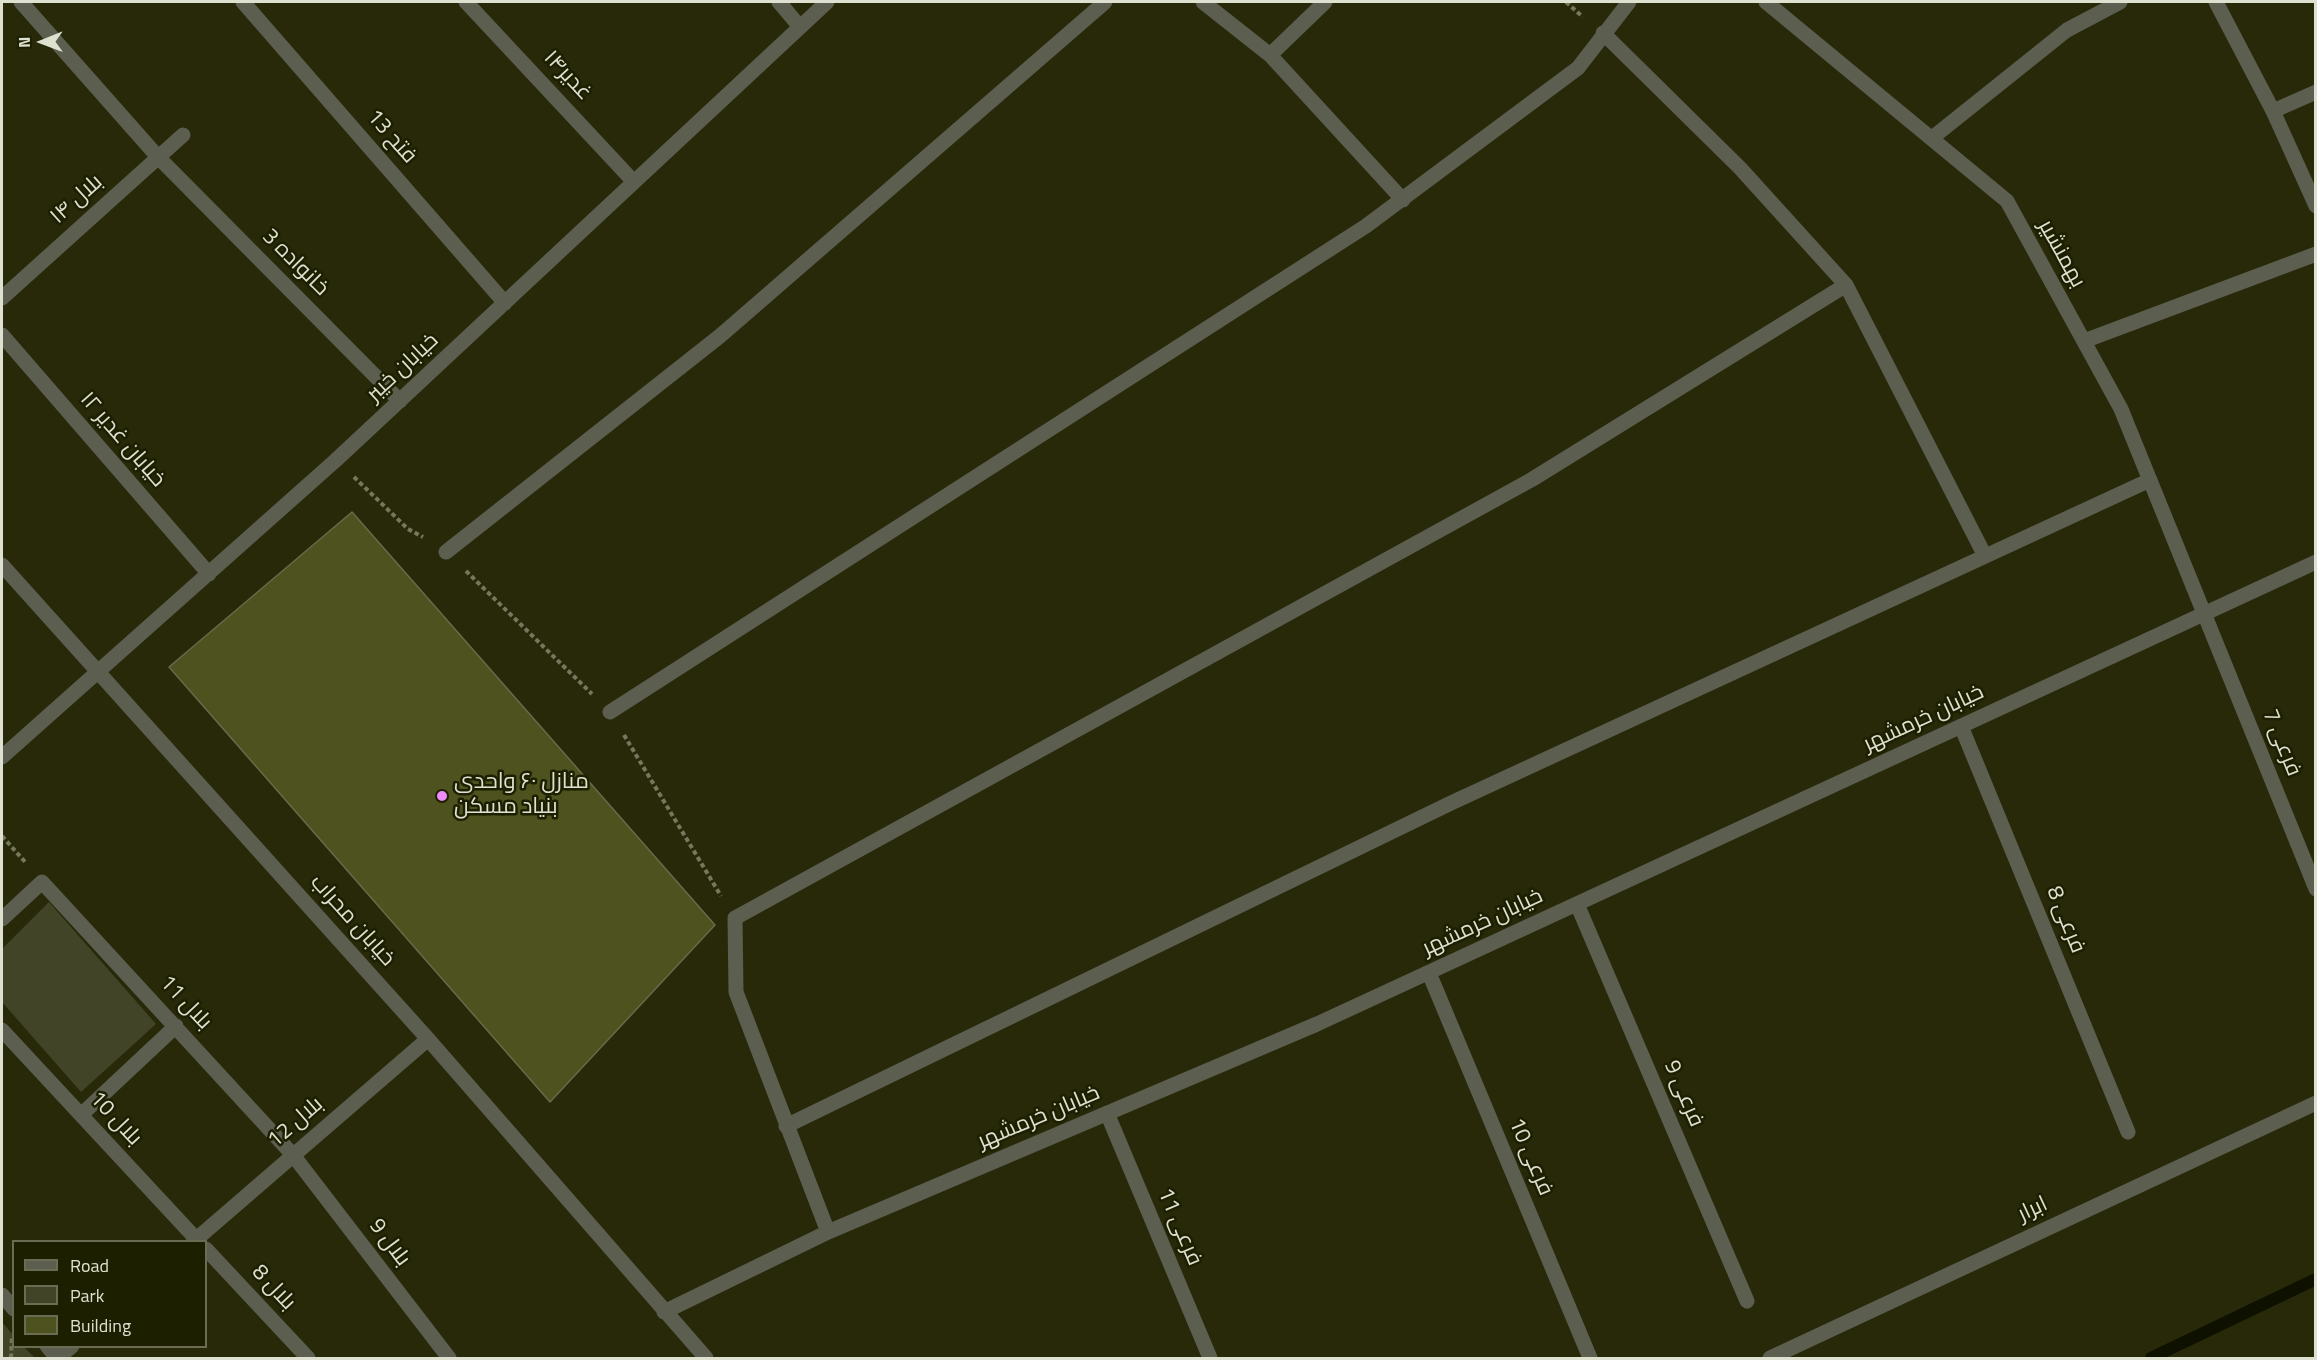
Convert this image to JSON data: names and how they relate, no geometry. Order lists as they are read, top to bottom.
{
  "streets": {
    "street": [
      "غدیر۱۴",
      "فتح 13",
      "بلال ۱۴",
      "بهمنشیر",
      "خانواده 3",
      "خیابان خیبر",
      "خیابان غدیر ۱۲",
      "خیابان خرمشهر",
      "فرعی 7",
      "فرعی 8",
      "خیابان محراب",
      "بلال 11",
      "فرعی 9",
      "بلال 10",
      "بلال 12",
      "فرعی 10",
      "ابرار",
      "فرعی 11",
      "بلال 9",
      "بلال 8"
    ]
  },
  "crossings": [
    ["غدیر۱۴", "خیابان خیبر"],
    ["فتح 13", "خیابان خیبر"],
    ["بلال ۱۴", "خانواده 3"],
    ["بهمنشیر", "خیابان خرمشهر"],
    ["بهمنشیر", "فرعی 7"],
    ["خانواده 3", "خیابان خیبر"],
    ["خیابان خیبر", "خیابان غدیر ۱۲"],
    ["خیابان خیبر", "خیابان محراب"],
    ["خیابان خرمشهر", "فرعی 7"],
    ["خیابان خرمشهر", "فرعی 8"],
    ["خیابان خرمشهر", "خیابان محراب"],
    ["خیابان خرمشهر", "فرعی 9"],
    ["خیابان خرمشهر", "فرعی 10"],
    ["خیابان خرمشهر", "فرعی 11"],
    ["خیابان محراب", "بلال 12"],
    ["بلال 11", "بلال 12"],
    ["بلال 11", "بلال 9"],
    ["بلال 12", "بلال 9"]
  ],
  "places": ["منازل ۶۰ واحدی بنیاد مسکن"],
  "legend": ["Road", "Park", "Building"],
  "north": "left"
}
